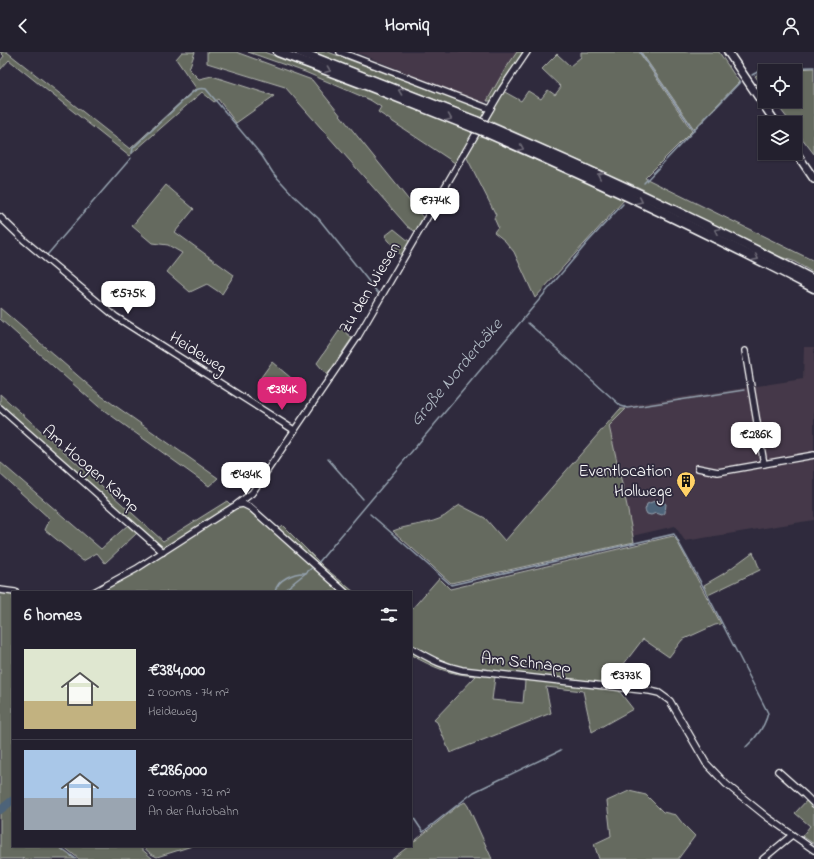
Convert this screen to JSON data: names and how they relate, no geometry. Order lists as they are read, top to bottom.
{
  "streets": {
    "street": [
      "Zu den Wiesen",
      "Heideweg",
      "Am Hoogen Kamp",
      "Am Schnapp"
    ]
  },
  "crossings": [
    ["Zu den Wiesen", "Heideweg"]
  ],
  "water": ["Große Norderbäke"],
  "places": {
    "building": ["Eventlocation Hollwege"]
  },
  "page": {
    "header": "Homiq",
    "price": [
      "€774K",
      "€575K",
      "€384K",
      "€286K",
      "€434K",
      "€373K"
    ],
    "heading": "6 homes",
    "list": [
      {
        "name": "€384,000",
        "note": "2 rooms · 74 m² · Heideweg"
      },
      {
        "name": "€286,000",
        "note": "2 rooms · 72 m² · An der Autobahn"
      }
    ]
  }
}
